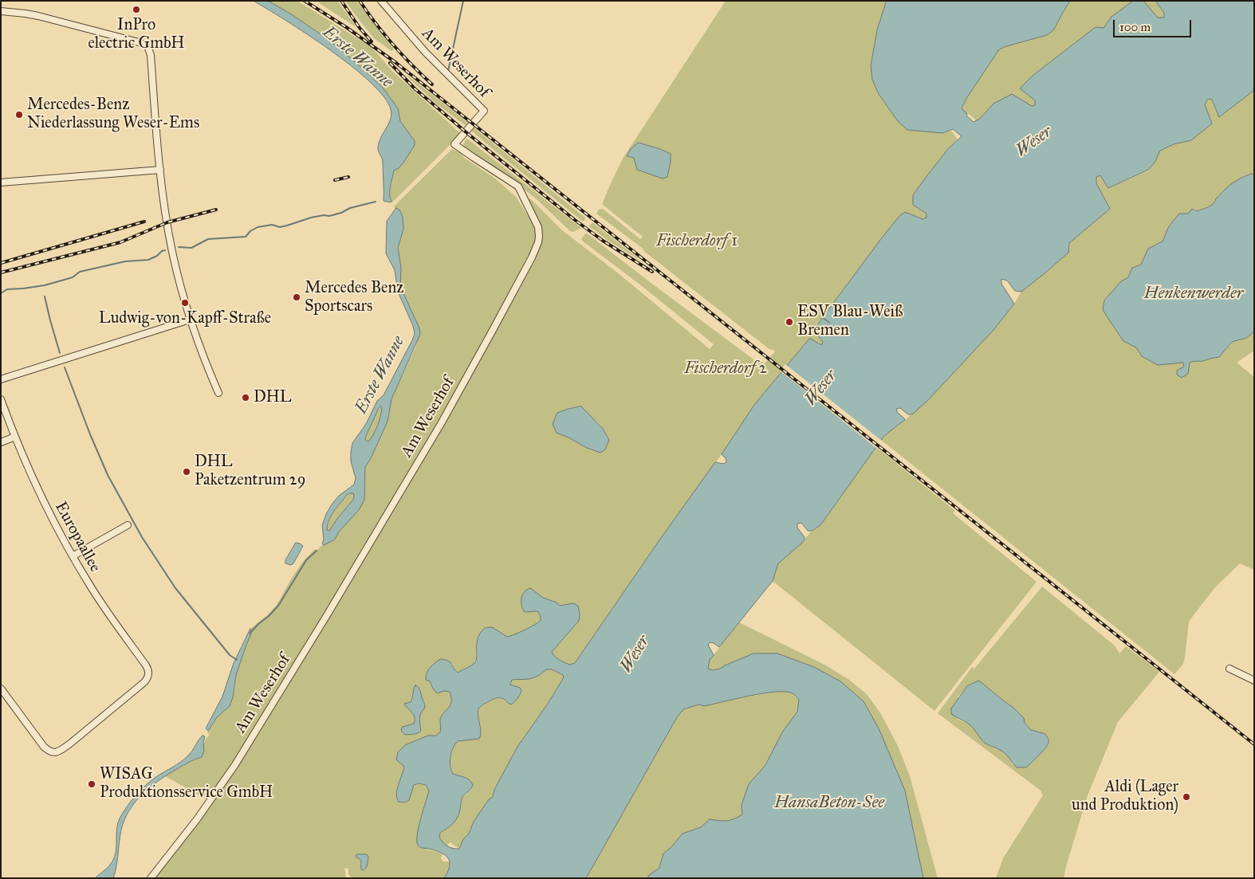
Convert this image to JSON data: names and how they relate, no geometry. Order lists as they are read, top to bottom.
{
  "streets": {
    "street": ["Am Weserhof", "Europaallee"]
  },
  "water": [
    "Erste Wanne",
    "Weser",
    "Henkenwerder",
    "HansaBeton-See"
  ],
  "parks": ["Fischerdorf 1", "Fischerdorf 2"],
  "places": [
    "InPro electric GmbH",
    "Mercedes-Benz Niederlassung Weser-Ems",
    "Mercedes Benz Sportscars",
    "Ludwig-von-Kapff-Straße",
    "ESV Blau-Weiß Bremen",
    "DHL",
    "DHL Paketzentrum 29",
    "WISAG Produktionsservice GmbH",
    "Aldi (Lager und Produktion)"
  ],
  "scale_bar": "100 m"
}
